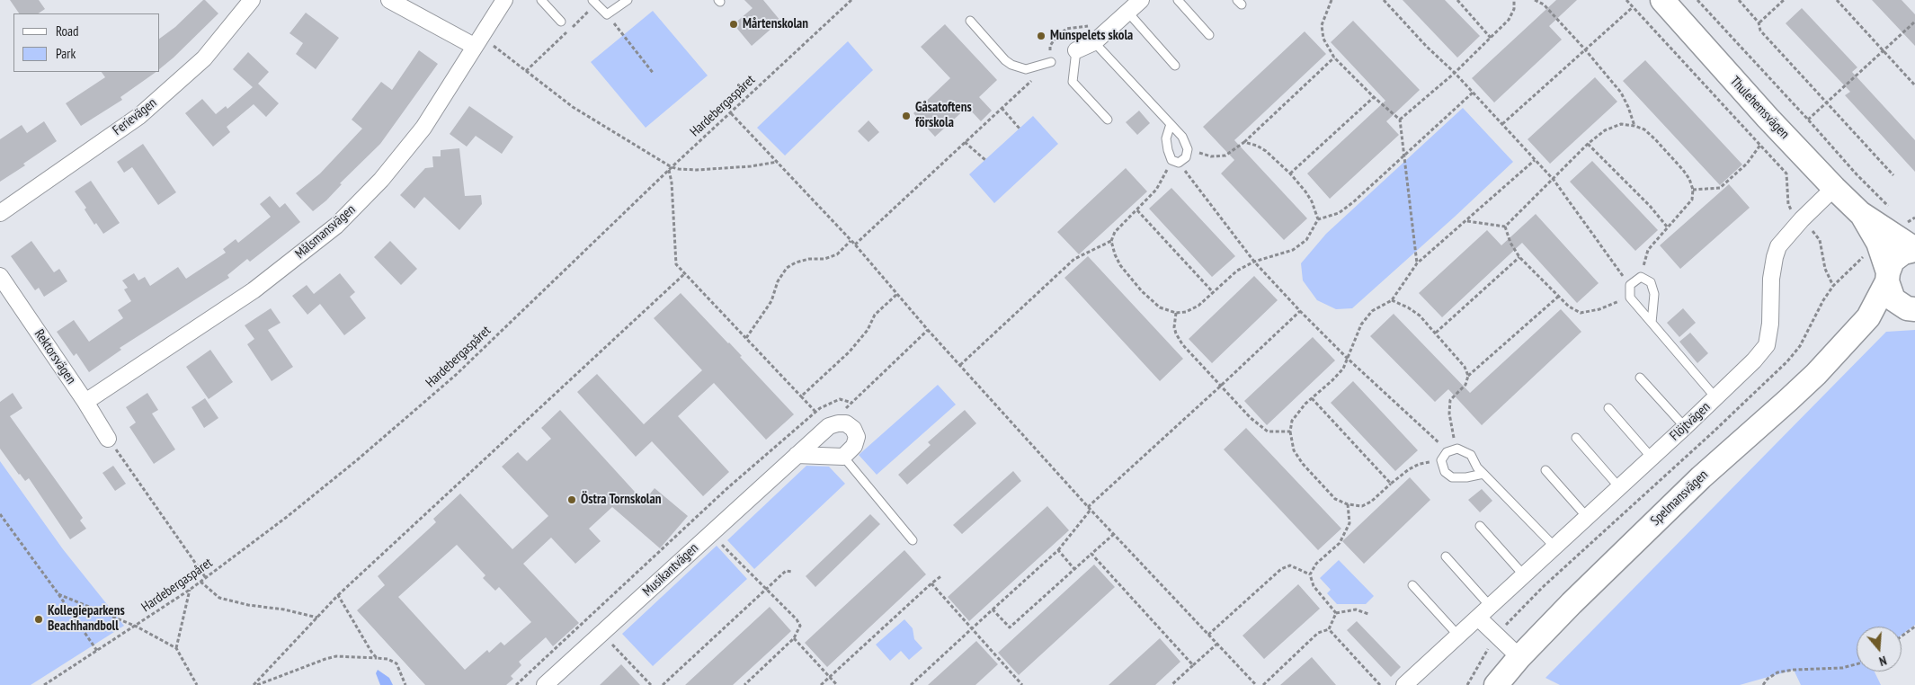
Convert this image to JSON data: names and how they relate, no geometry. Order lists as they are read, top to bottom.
{
  "streets": {
    "main road": ["Thulehemsvägen", "Spelmansvägen"],
    "street": [
      "Ferievägen",
      "Målsmansvägen",
      "Rektorsvägen",
      "Flöjtvägen",
      "Musikantvägen"
    ],
    "path": ["Hardebergaspåret"]
  },
  "crossings": [
    ["Thulehemsvägen", "Flöjtvägen"],
    ["Thulehemsvägen", "Spelmansvägen"],
    ["Målsmansvägen", "Rektorsvägen"]
  ],
  "places": [
    "Mårtenskolan",
    "Munspelets skola",
    "Gåsatoftens förskola",
    "Östra Tornskolan",
    "Kollegieparkens Beachhandboll"
  ],
  "legend": ["Road", "Park"],
  "north": "bottom"
}
